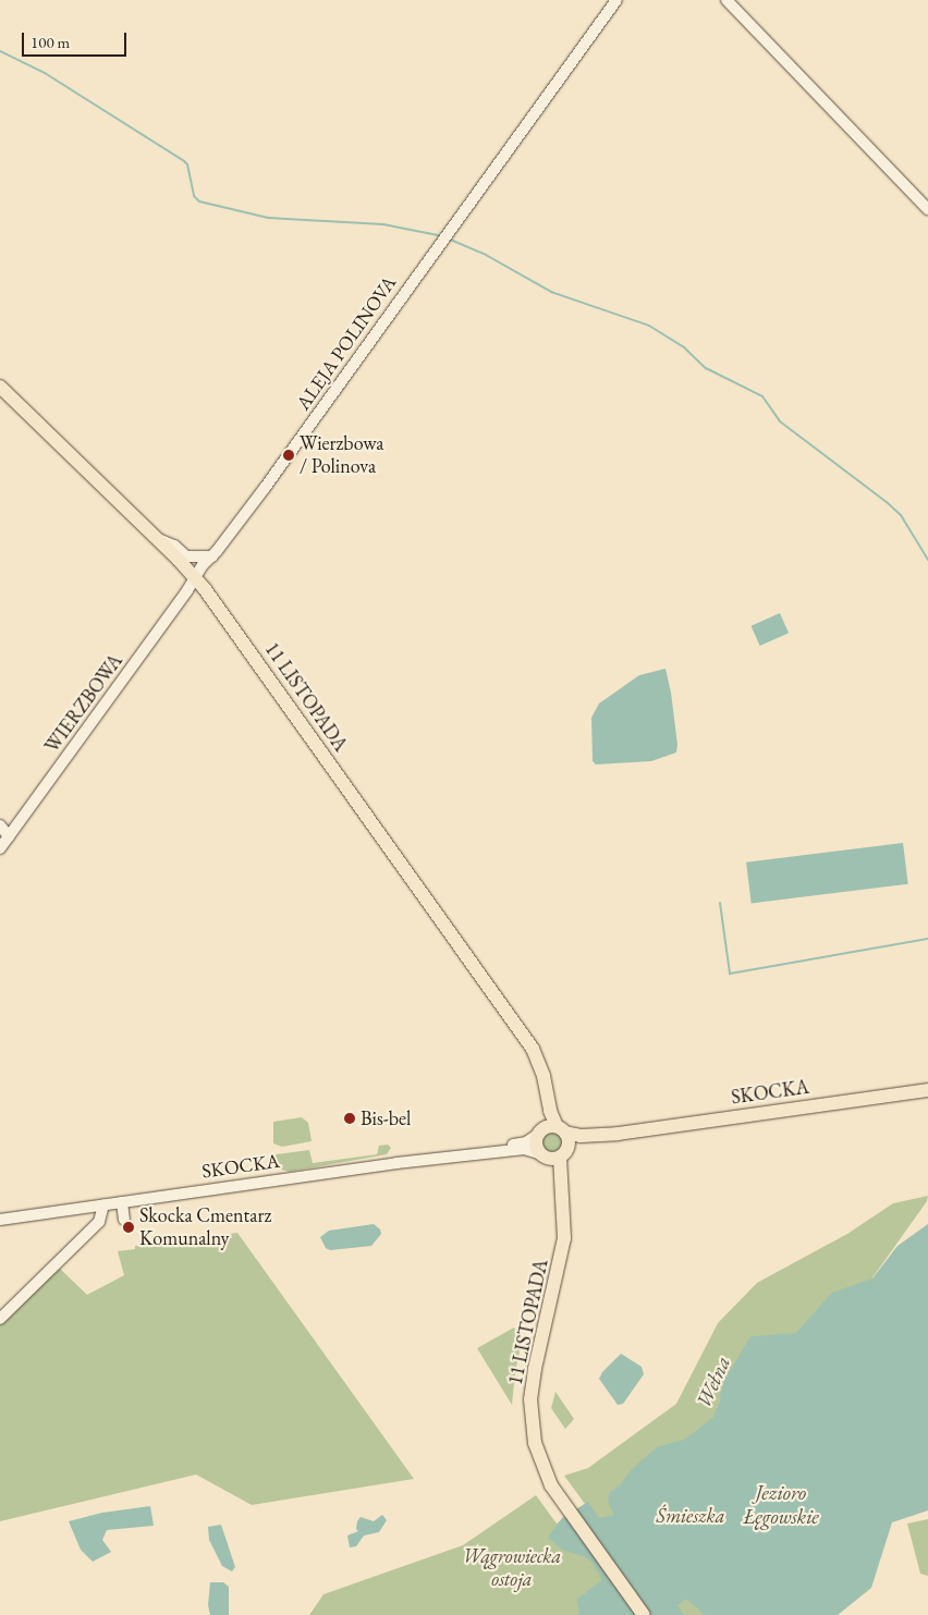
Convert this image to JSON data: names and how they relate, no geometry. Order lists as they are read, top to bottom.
{
  "streets": {
    "main road": ["11 LISTOPADA", "SKOCKA"],
    "street": ["ALEJA POLINOVA", "WIERZBOWA"]
  },
  "crossings": [
    ["ALEJA POLINOVA", "11 LISTOPADA"],
    ["ALEJA POLINOVA", "WIERZBOWA"],
    ["11 LISTOPADA", "WIERZBOWA"],
    ["11 LISTOPADA", "SKOCKA"]
  ],
  "water": ["Wełna", "Jezioro Łęgowskie"],
  "parks": ["Śmieszka", "Wągrowiecka ostoja"],
  "places": ["Wierzbowa / Polinova", "Bis-bel", "Skocka Cmentarz Komunalny"],
  "scale_bar": "100 m"
}
